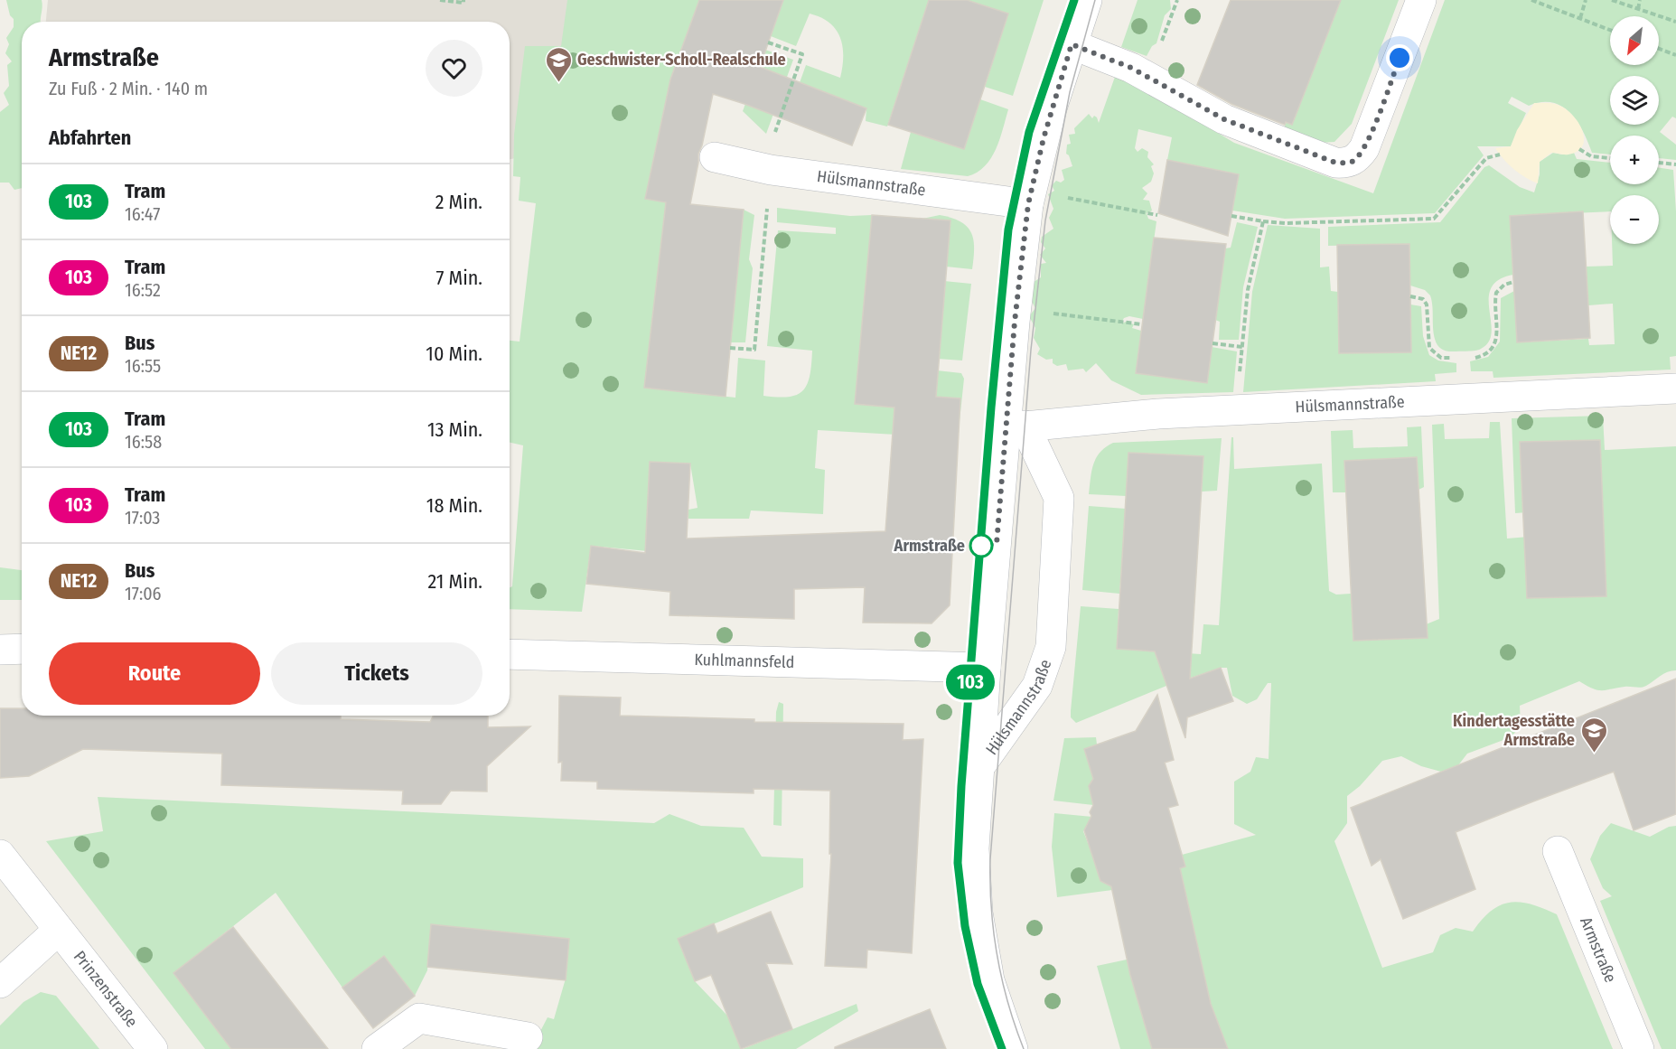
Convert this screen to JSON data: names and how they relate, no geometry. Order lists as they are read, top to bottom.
{
  "streets": {
    "street": [
      "Hülsmannstraße",
      "Kuhlmannsfeld",
      "Armstraße",
      "Prinzenstraße"
    ]
  },
  "crossings": [
    ["Hülsmannstraße", "Kuhlmannsfeld"]
  ],
  "places": {
    "school or university": ["Geschwister-Scholl-Realschule", "Kindertagesstätte Armstraße"],
    "other": ["Armstraße"]
  },
  "lines": ["tram line 103"],
  "north": "bottom left",
  "page": {
    "on_map": "103",
    "map_buttons": ["+", "−"],
    "heading": [
      ["Armstraße", "Zu Fuß · 2 Min. · 140 m"],
      "Abfahrten"
    ],
    "list": [
      {
        "mark": "103",
        "name": "Tram",
        "note": "16:47",
        "value": "2 Min."
      },
      {
        "mark": "103",
        "name": "Tram",
        "note": "16:52",
        "value": "7 Min."
      },
      {
        "mark": "NE12",
        "name": "Bus",
        "note": "16:55",
        "value": "10 Min."
      },
      {
        "mark": "103",
        "name": "Tram",
        "note": "16:58",
        "value": "13 Min."
      },
      {
        "mark": "103",
        "name": "Tram",
        "note": "17:03",
        "value": "18 Min."
      },
      {
        "mark": "NE12",
        "name": "Bus",
        "note": "17:06",
        "value": "21 Min."
      }
    ],
    "buttons": ["Route", "Tickets"]
  }
}
